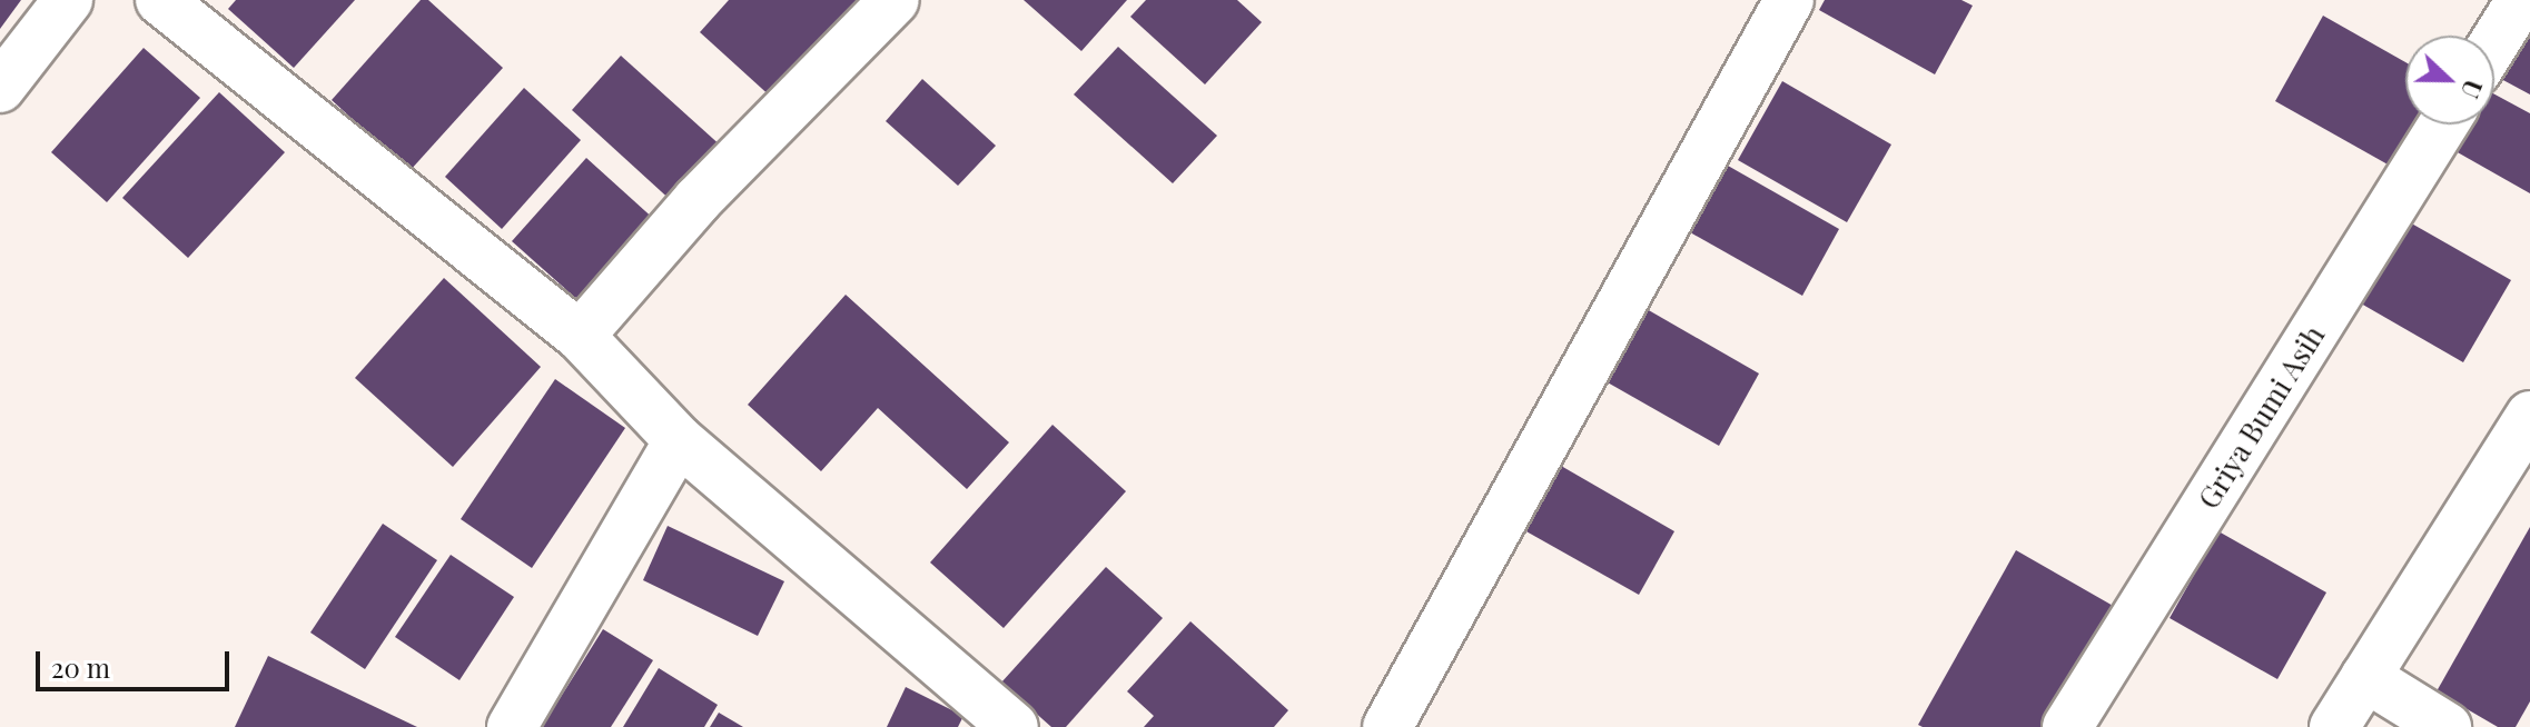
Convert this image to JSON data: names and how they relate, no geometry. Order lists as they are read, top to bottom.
{
  "streets": {
    "street": ["Griya Bumi Asih"]
  },
  "scale_bar": "20 m",
  "north": "right"
}
